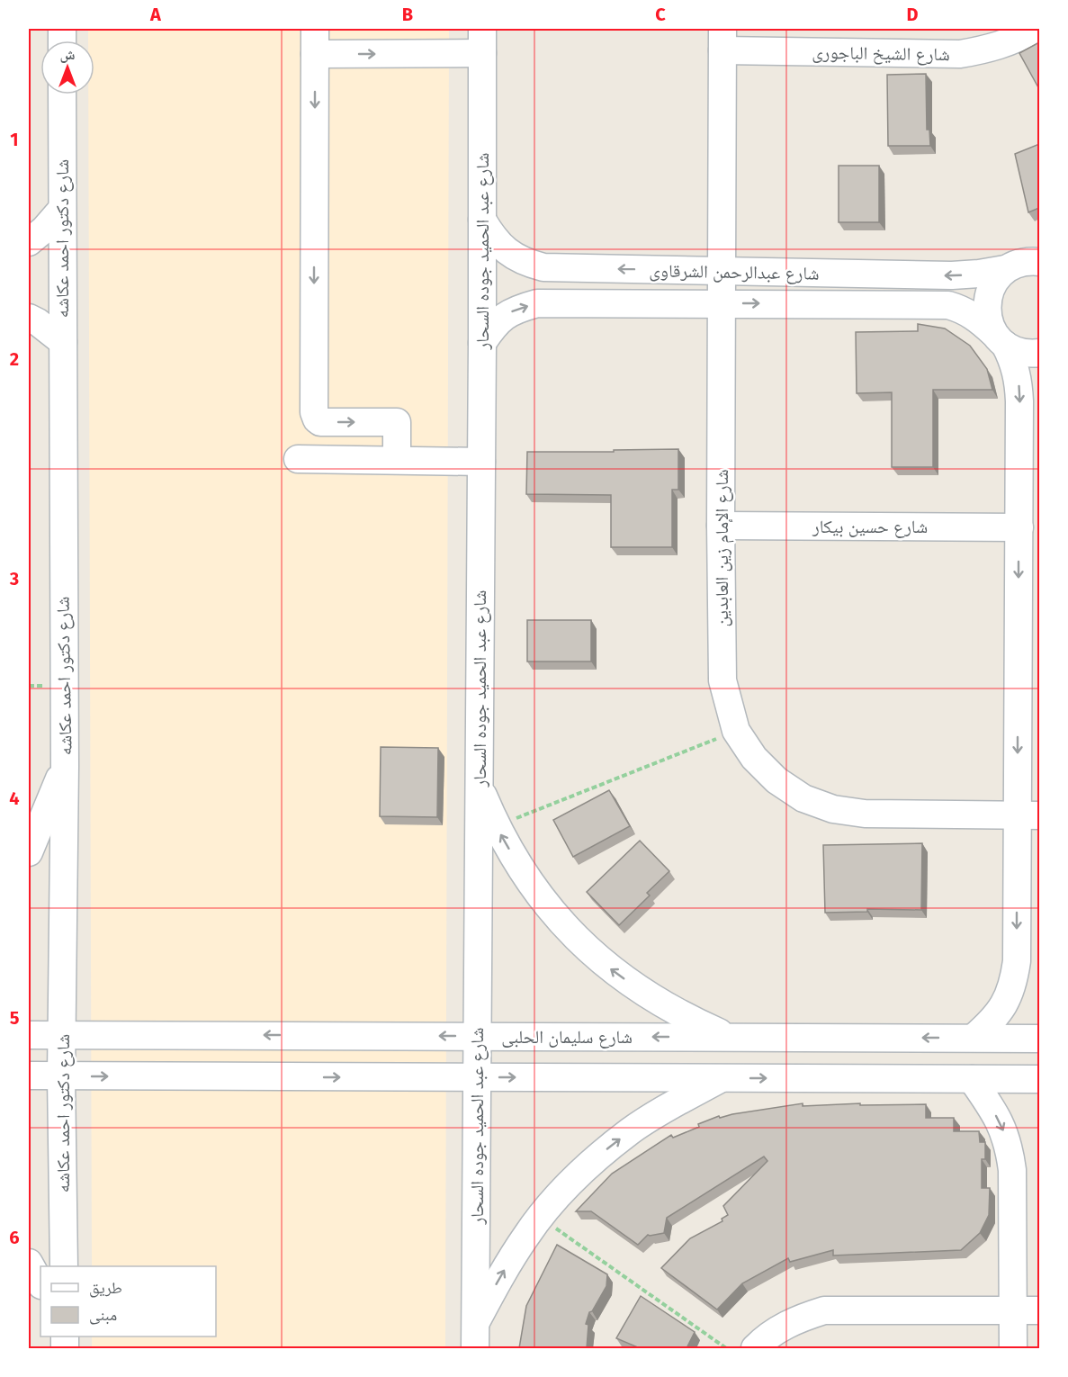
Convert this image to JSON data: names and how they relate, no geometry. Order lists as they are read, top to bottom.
{
  "streets": {
    "street": [
      "شارع الشيخ الباجورى",
      "شارع دكتور احمد عكاشه",
      "شارع عبد الحميد جوده السحار",
      "شارع عبدالرحمن الشرقاوى",
      "شارع حسين بيكار",
      "شارع الإمام زين العابدين",
      "شارع سليمان الحلبى"
    ]
  },
  "crossings": [
    ["شارع الشيخ الباجورى", "شارع الإمام زين العابدين"],
    ["شارع دكتور احمد عكاشه", "شارع سليمان الحلبى"],
    ["شارع عبد الحميد جوده السحار", "شارع عبدالرحمن الشرقاوى"],
    ["شارع عبد الحميد جوده السحار", "شارع سليمان الحلبى"],
    ["شارع عبدالرحمن الشرقاوى", "شارع الإمام زين العابدين"],
    ["شارع حسين بيكار", "شارع الإمام زين العابدين"]
  ],
  "legend": ["طريق", "مبنى"],
  "north": "top",
  "grid": {
    "columns": [
      "A",
      "B",
      "C",
      "D"
    ],
    "rows": [
      "1",
      "2",
      "3",
      "4",
      "5",
      "6"
    ]
  }
}
